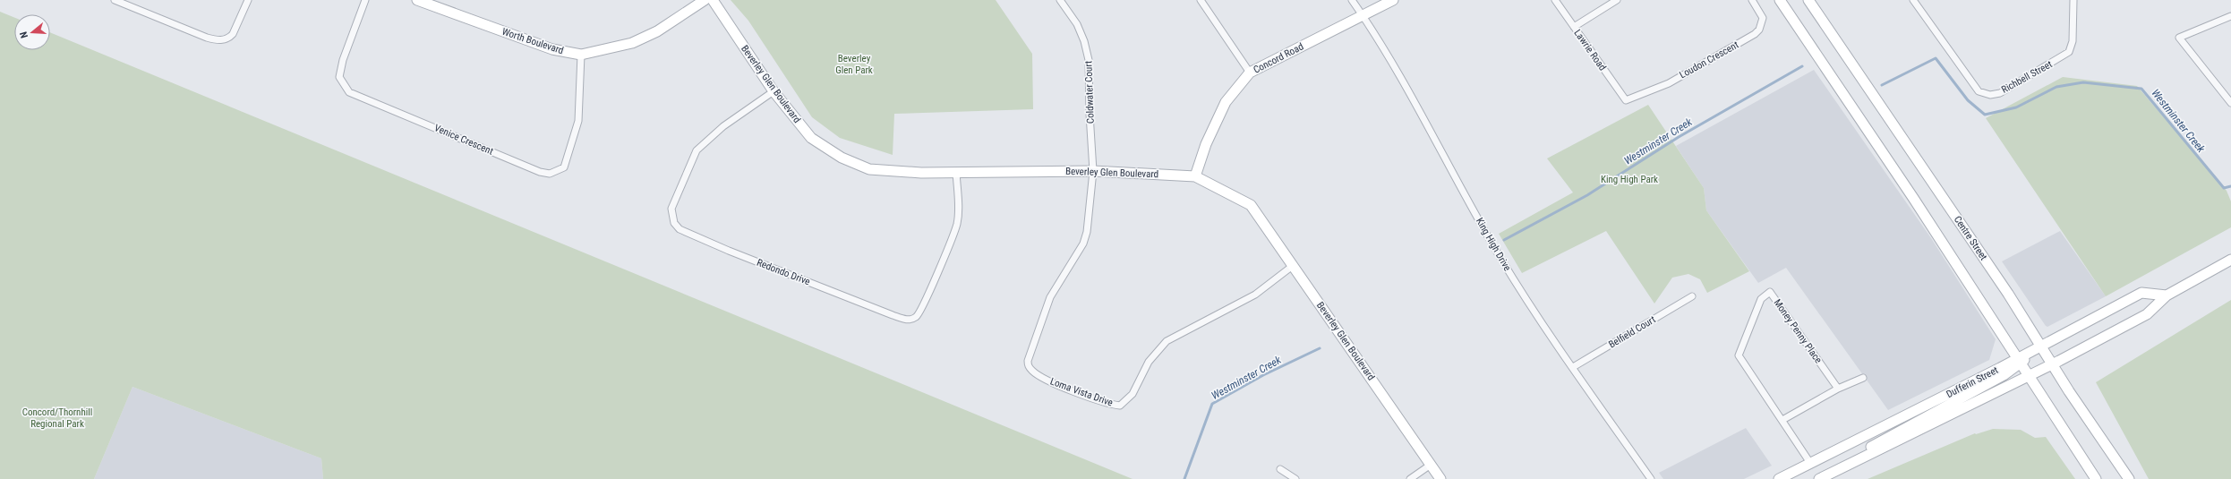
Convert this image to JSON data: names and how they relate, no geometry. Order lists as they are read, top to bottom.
{
  "streets": {
    "main road": [
      "Worth Boulevard",
      "Concord Road",
      "Beverley Glen Boulevard",
      "Centre Street",
      "Dufferin Street"
    ],
    "street": [
      "Lawrie Road",
      "Loudon Crescent",
      "Richbell Street",
      "Coldwater Court",
      "Venice Crescent",
      "King High Drive",
      "Redondo Drive",
      "Money Penny Place",
      "Belfield Court",
      "Loma Vista Drive"
    ]
  },
  "crossings": [
    ["Worth Boulevard", "Venice Crescent"],
    ["Lawrie Road", "Loudon Crescent"],
    ["Concord Road", "Beverley Glen Boulevard"],
    ["Concord Road", "King High Drive"],
    ["Beverley Glen Boulevard", "Coldwater Court"],
    ["Beverley Glen Boulevard", "Redondo Drive"],
    ["Beverley Glen Boulevard", "Loma Vista Drive"],
    ["Coldwater Court", "Loma Vista Drive"],
    ["Centre Street", "Dufferin Street"],
    ["King High Drive", "Belfield Court"],
    ["Money Penny Place", "Dufferin Street"]
  ],
  "water": ["Westminster Creek"],
  "parks": ["Beverley Glen Park", "King High Park", "Concord/Thornhill Regional Park"],
  "north": "left"
}
